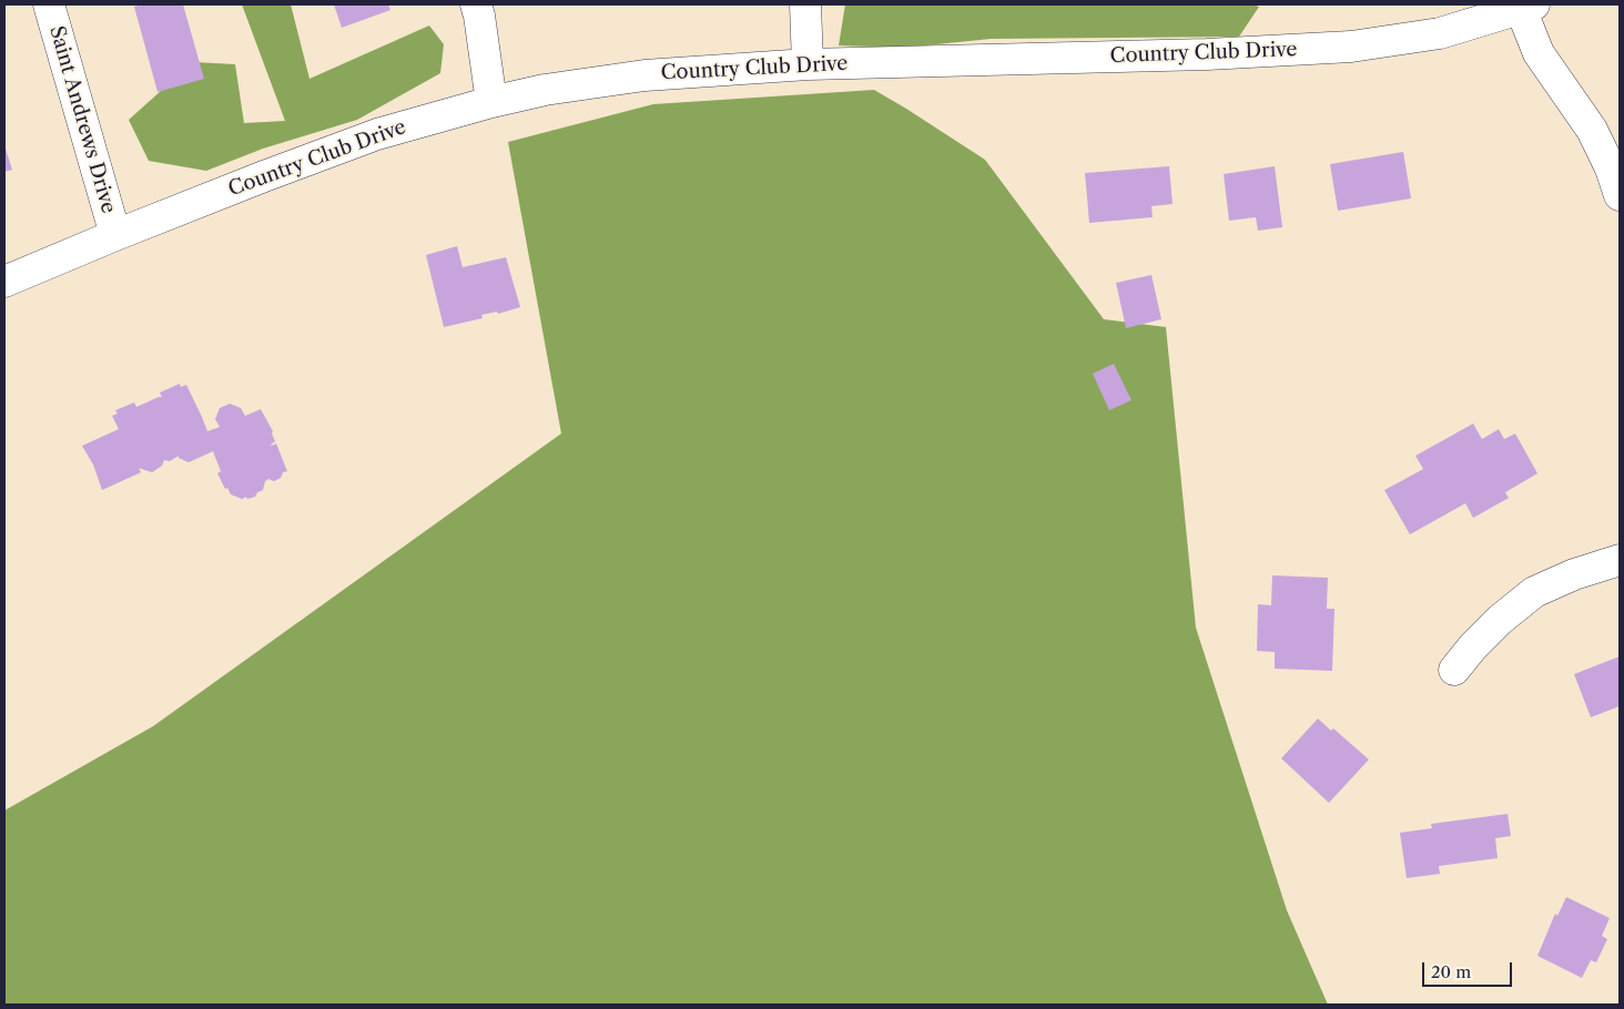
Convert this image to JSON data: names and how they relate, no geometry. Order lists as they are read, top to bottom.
{
  "streets": {
    "street": ["Country Club Drive", "Saint Andrews Drive"]
  },
  "crossings": [
    ["Country Club Drive", "Saint Andrews Drive"]
  ],
  "scale_bar": "20 m"
}
